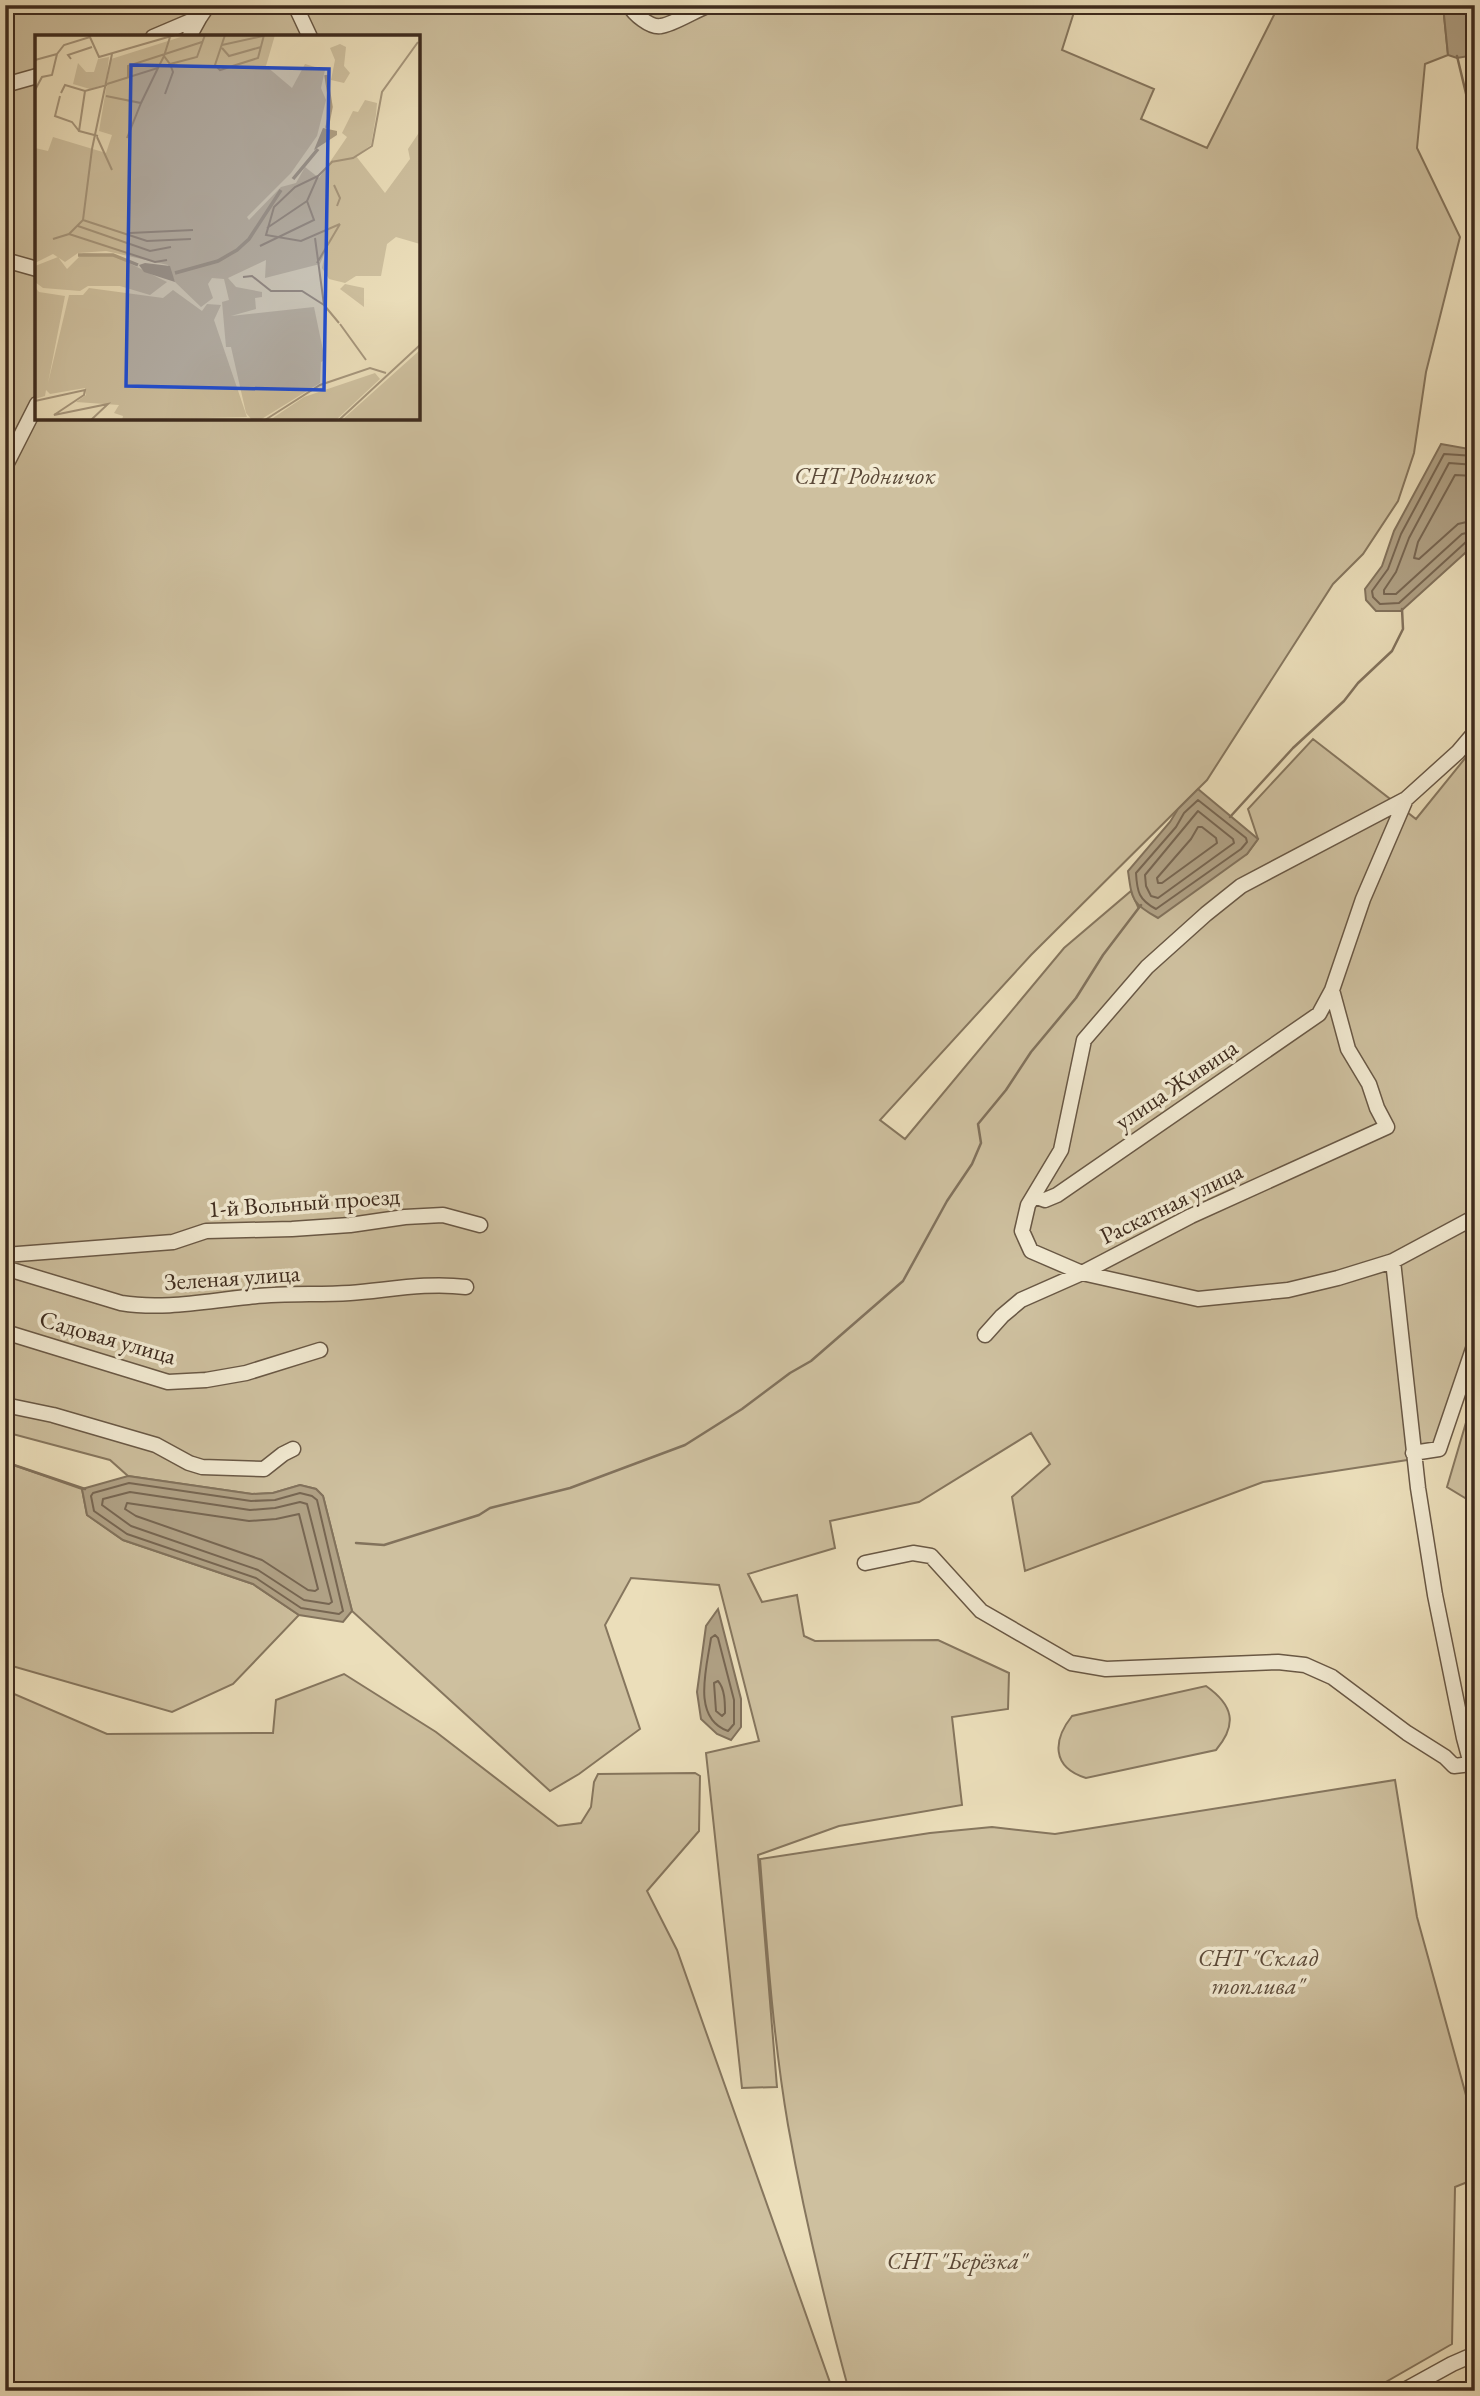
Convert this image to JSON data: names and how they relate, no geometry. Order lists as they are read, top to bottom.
{
  "streets": {
    "street": [
      "улица Живица",
      "1-й Вольный проезд",
      "Раскатная улица",
      "Зеленая улица",
      "Садовая улица"
    ]
  },
  "crossings": [
    ["улица Живица", "Раскатная улица"]
  ],
  "parks": ["СНТ Родничок", "СНТ \"Склад топлива\"", "СНТ \"Берёзка\""]
}
